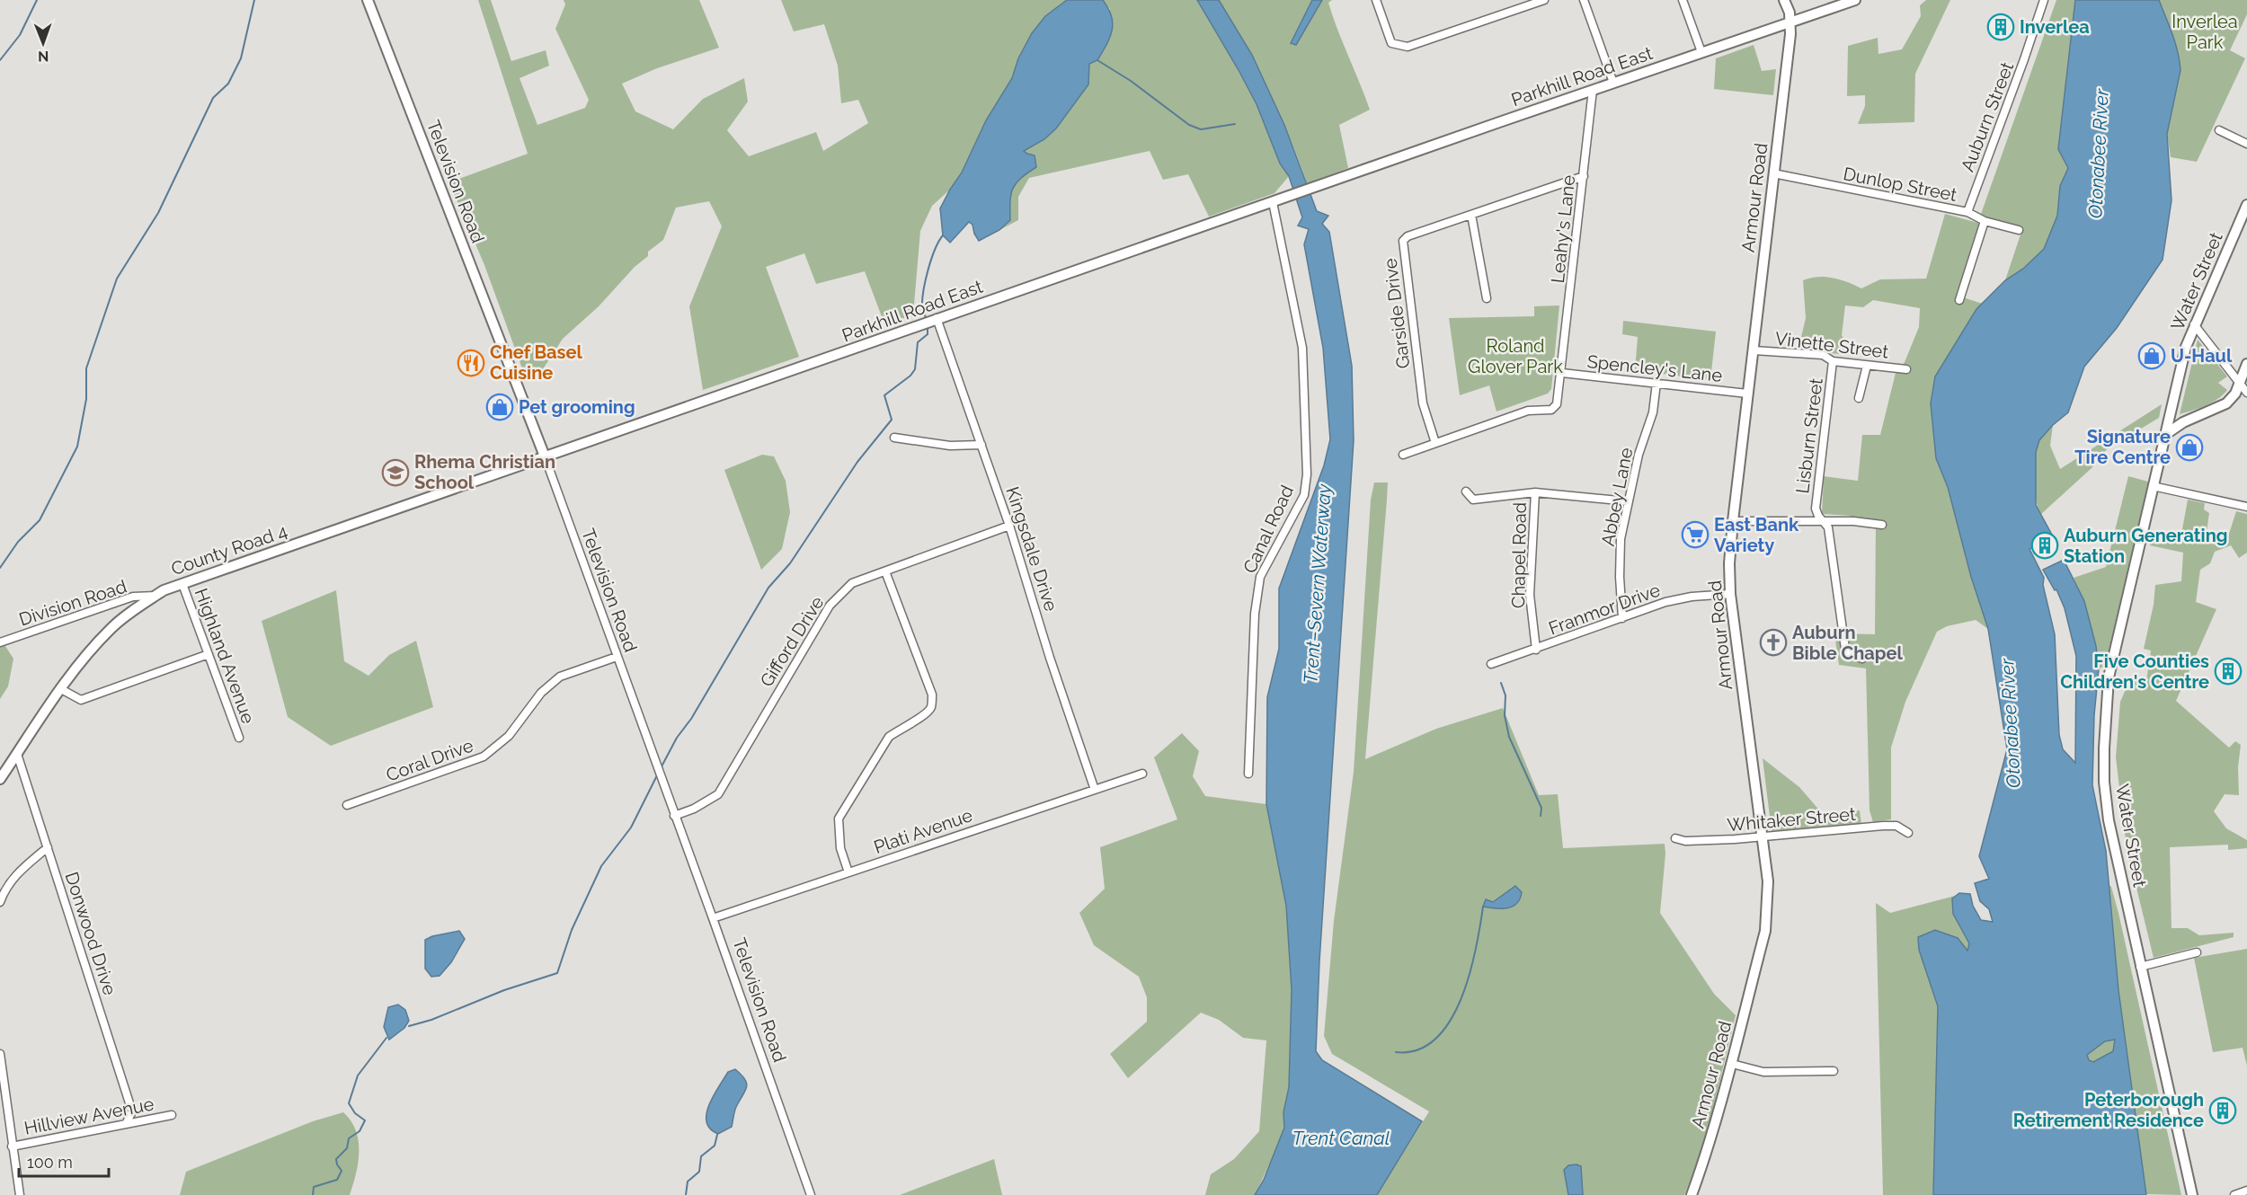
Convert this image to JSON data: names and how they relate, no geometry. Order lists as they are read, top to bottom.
{
  "streets": {
    "main road": [
      "Parkhill Road East",
      "Television Road",
      "Armour Road",
      "Water Street",
      "County Road 4"
    ],
    "street": [
      "Auburn Street",
      "Dunlop Street",
      "Leahy's Lane",
      "Garside Drive",
      "Vinette Street",
      "Spencley's Lane",
      "Lisburn Street",
      "Abbey Lane",
      "Canal Road",
      "Kingsdale Drive",
      "Chapel Road",
      "Division Road",
      "Franmor Drive",
      "Gifford Drive",
      "Highland Avenue",
      "Coral Drive",
      "Whitaker Street",
      "Plati Avenue",
      "Donwood Drive",
      "Hillview Avenue"
    ]
  },
  "crossings": [
    ["Parkhill Road East", "Television Road"],
    ["Parkhill Road East", "Armour Road"],
    ["Parkhill Road East", "Leahy's Lane"],
    ["Parkhill Road East", "Canal Road"],
    ["Parkhill Road East", "Kingsdale Drive"],
    ["Parkhill Road East", "County Road 4"],
    ["Auburn Street", "Dunlop Street"],
    ["Television Road", "County Road 4"],
    ["Television Road", "Gifford Drive"],
    ["Television Road", "Coral Drive"],
    ["Television Road", "Plati Avenue"],
    ["Dunlop Street", "Armour Road"],
    ["Armour Road", "Vinette Street"],
    ["Armour Road", "Spencley's Lane"],
    ["Armour Road", "Franmor Drive"],
    ["Armour Road", "Whitaker Street"],
    ["Leahy's Lane", "Garside Drive"],
    ["Leahy's Lane", "Spencley's Lane"],
    ["Garside Drive", "Spencley's Lane"],
    ["Vinette Street", "Lisburn Street"],
    ["Spencley's Lane", "Abbey Lane"],
    ["Abbey Lane", "Franmor Drive"],
    ["Kingsdale Drive", "Gifford Drive"],
    ["Kingsdale Drive", "Plati Avenue"],
    ["County Road 4", "Division Road"],
    ["County Road 4", "Highland Avenue"],
    ["County Road 4", "Donwood Drive"],
    ["Chapel Road", "Franmor Drive"],
    ["Donwood Drive", "Hillview Avenue"]
  ],
  "water": ["Otonabee River", "Trent–Severn Waterway", "Trent Canal"],
  "parks": ["Inverlea Park", "Roland Glover Park"],
  "places": {
    "building": [
      "Inverlea",
      "Auburn Generating Station",
      "Five Counties Children's Centre",
      "Peterborough Retirement Residence"
    ],
    "shop": ["U-Haul", "Pet grooming", "Signature Tire Centre"],
    "restaurant": ["Chef Basel Cuisine"],
    "school or university": ["Rhema Christian School"],
    "supermarket": ["East Bank Variety"],
    "church": ["Auburn Bible Chapel"]
  },
  "scale_bar": "100 m",
  "north": "bottom"
}
